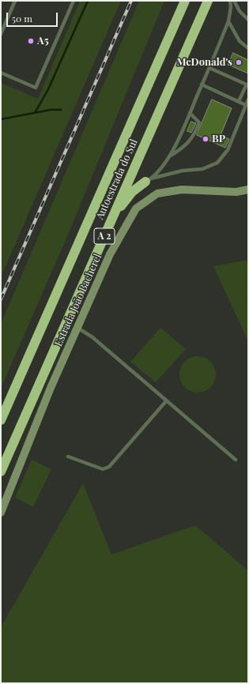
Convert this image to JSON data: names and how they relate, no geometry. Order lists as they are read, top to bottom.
{
  "streets": {
    "highway": ["Autoestrada do Sul", "A 2"],
    "street": ["Estrada João Bacherel"]
  },
  "places": ["A5", "McDonald's", "BP"],
  "scale_bar": "50 m"
}
